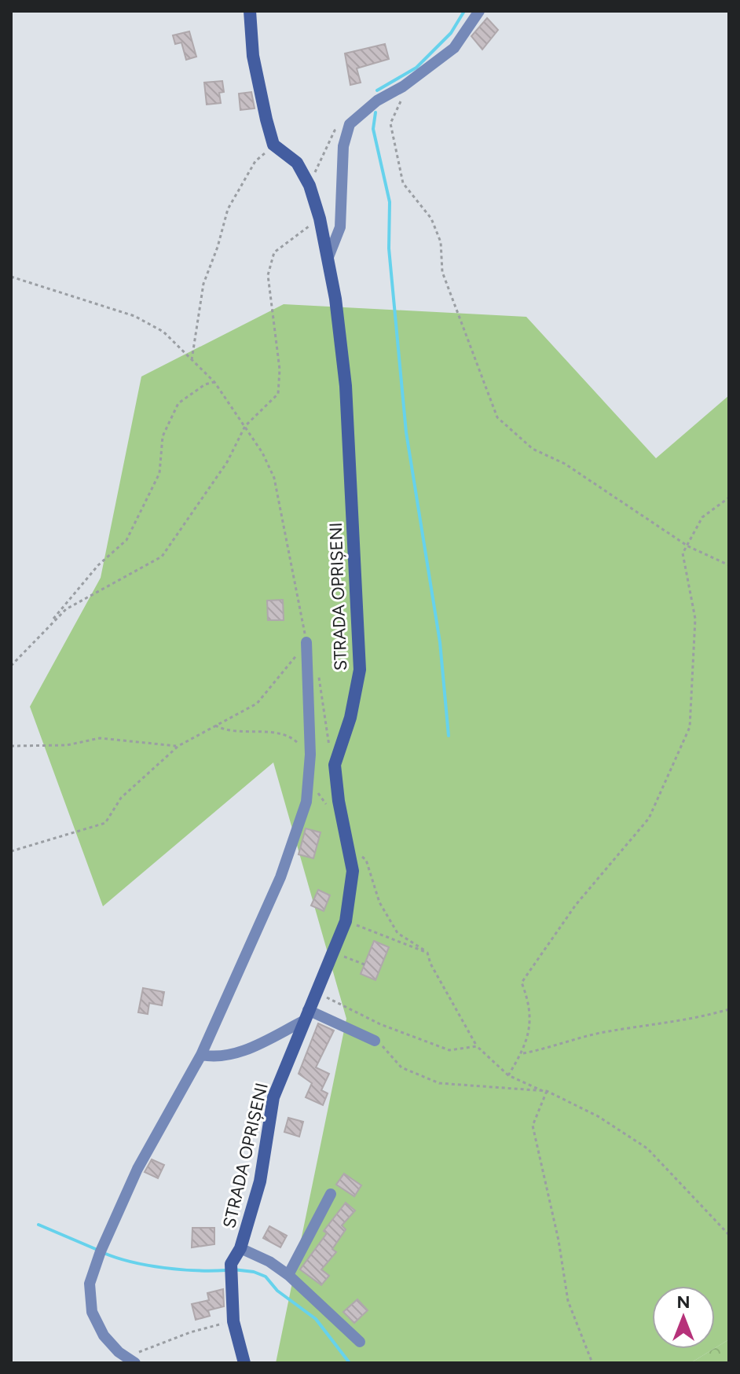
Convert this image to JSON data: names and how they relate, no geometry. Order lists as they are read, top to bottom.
{
  "streets": {
    "street": ["STRADA OPRIȘENI"]
  },
  "north": "top"
}
